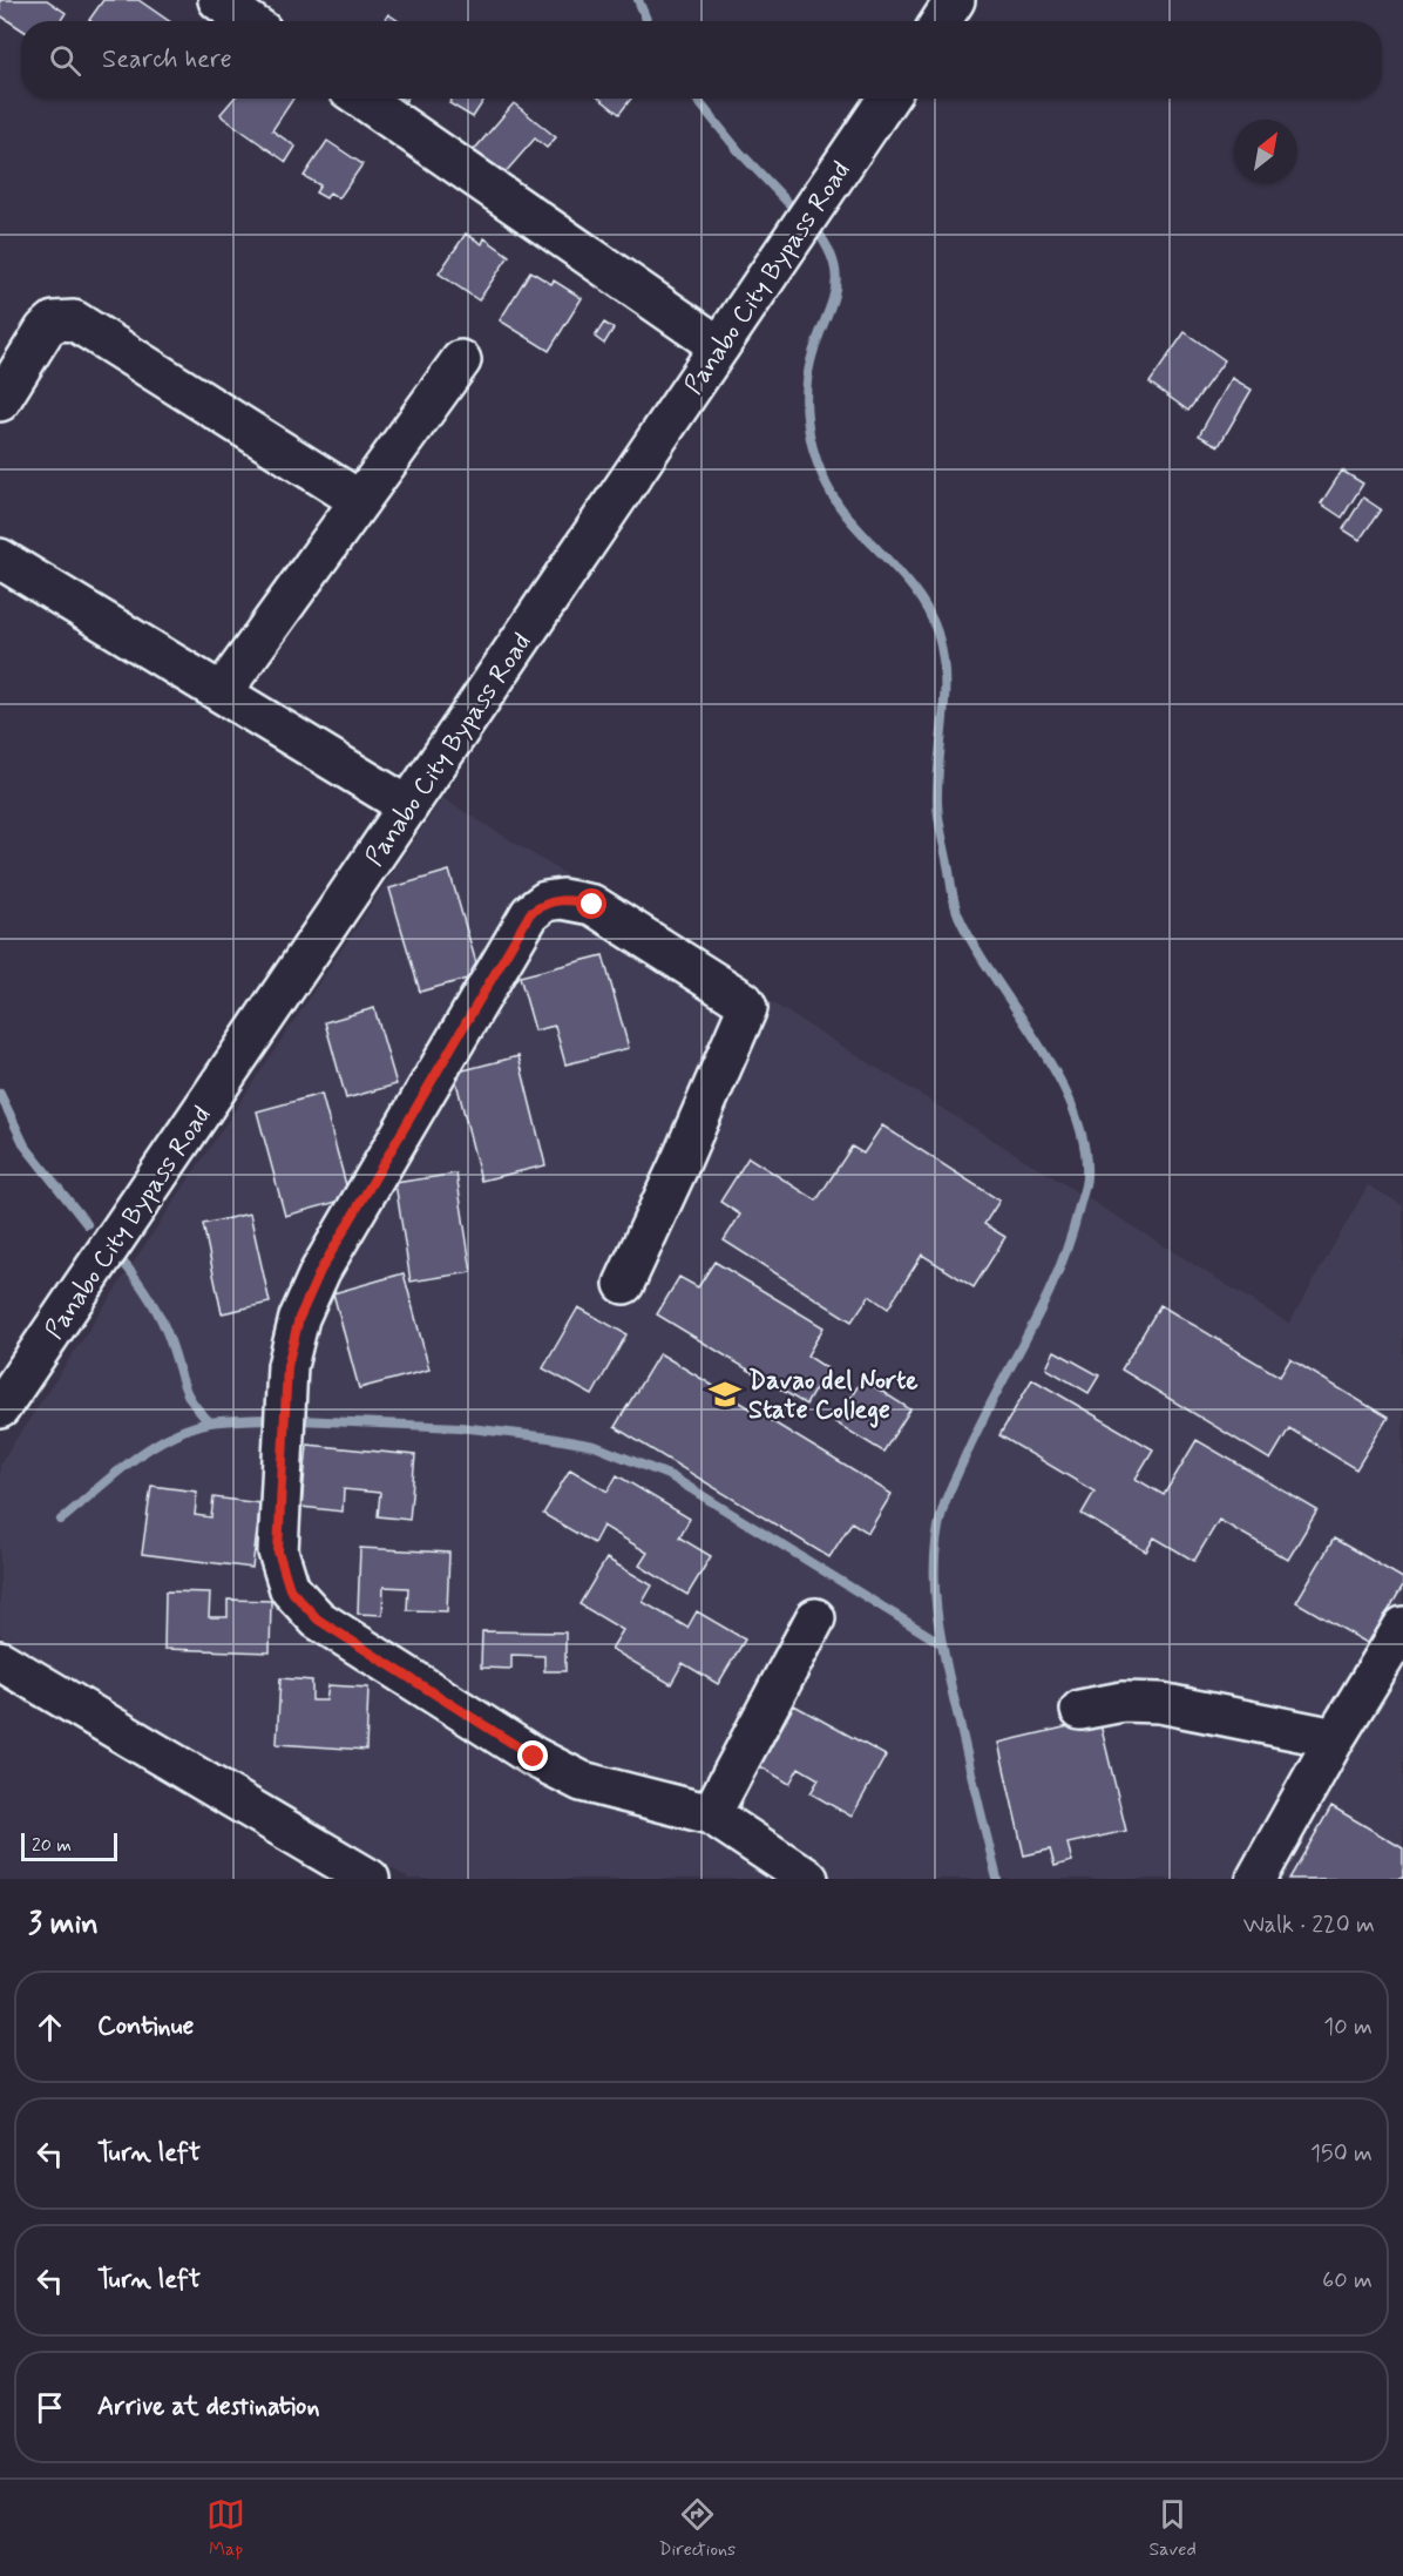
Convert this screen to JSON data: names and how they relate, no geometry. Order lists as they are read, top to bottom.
{
  "streets": {
    "street": ["Panabo City Bypass Road"]
  },
  "places": {
    "school or university": ["Davao del Norte State College"]
  },
  "scale_bar": "20 m",
  "north": "top right",
  "page": {
    "search": "Search here",
    "scale": "20 m",
    "heading": ["3 min", "Walk · 220 m"],
    "list": [
      ["Continue", "10 m"],
      ["Turn left", "150 m"],
      ["Turn left", "60 m"],
      "Arrive at destination"
    ],
    "nav": ["Map", "Directions", "Saved"]
  }
}
